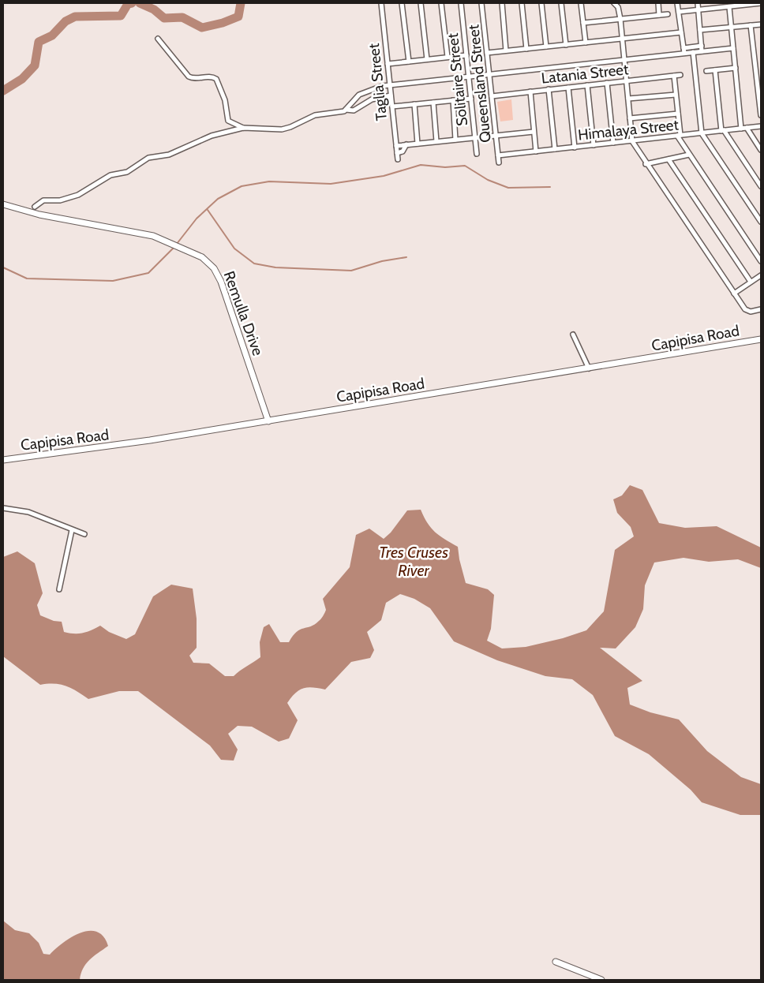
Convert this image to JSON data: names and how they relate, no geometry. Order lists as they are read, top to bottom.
{
  "streets": {
    "main road": ["Remulla Drive", "Capipisa Road"],
    "street": [
      "Latania Street",
      "Solitaire Street",
      "Taglia Street",
      "Queensland Street",
      "Himalaya Street"
    ]
  },
  "crossings": [
    ["Latania Street", "Queensland Street"],
    ["Queensland Street", "Himalaya Street"],
    ["Remulla Drive", "Capipisa Road"]
  ],
  "water": ["Tres Cruses River"]
}
